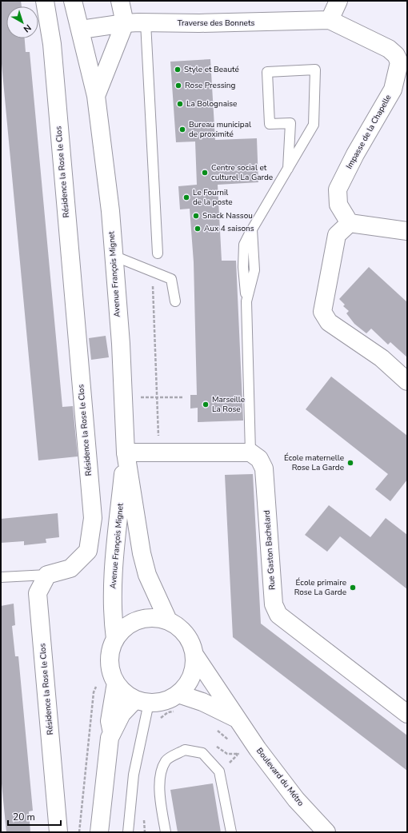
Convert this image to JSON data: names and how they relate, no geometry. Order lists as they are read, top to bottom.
{
  "streets": {
    "street": [
      "Traverse des Bonnets",
      "Impasse de la Chapelle",
      "Résidence la Rose le Clos",
      "Avenue François Mignet",
      "Rue Gaston Bachelard",
      "Boulevard du Métro"
    ]
  },
  "crossings": [
    ["Traverse des Bonnets", "Impasse de la Chapelle"],
    ["Traverse des Bonnets", "Avenue François Mignet"],
    ["Avenue François Mignet", "Boulevard du Métro"]
  ],
  "places": [
    "Style et Beauté",
    "Rose Pressing",
    "La Bolognaise",
    "Bureau municipal de proximité",
    "Centre social et culturel La Garde",
    "Le Fournil de la poste",
    "Snack Nassou",
    "Aux 4 saisons",
    "Marseille La Rose",
    "École maternelle Rose La Garde",
    "École primaire Rose La Garde"
  ],
  "scale_bar": "20 m",
  "north": "bottom right"
}
